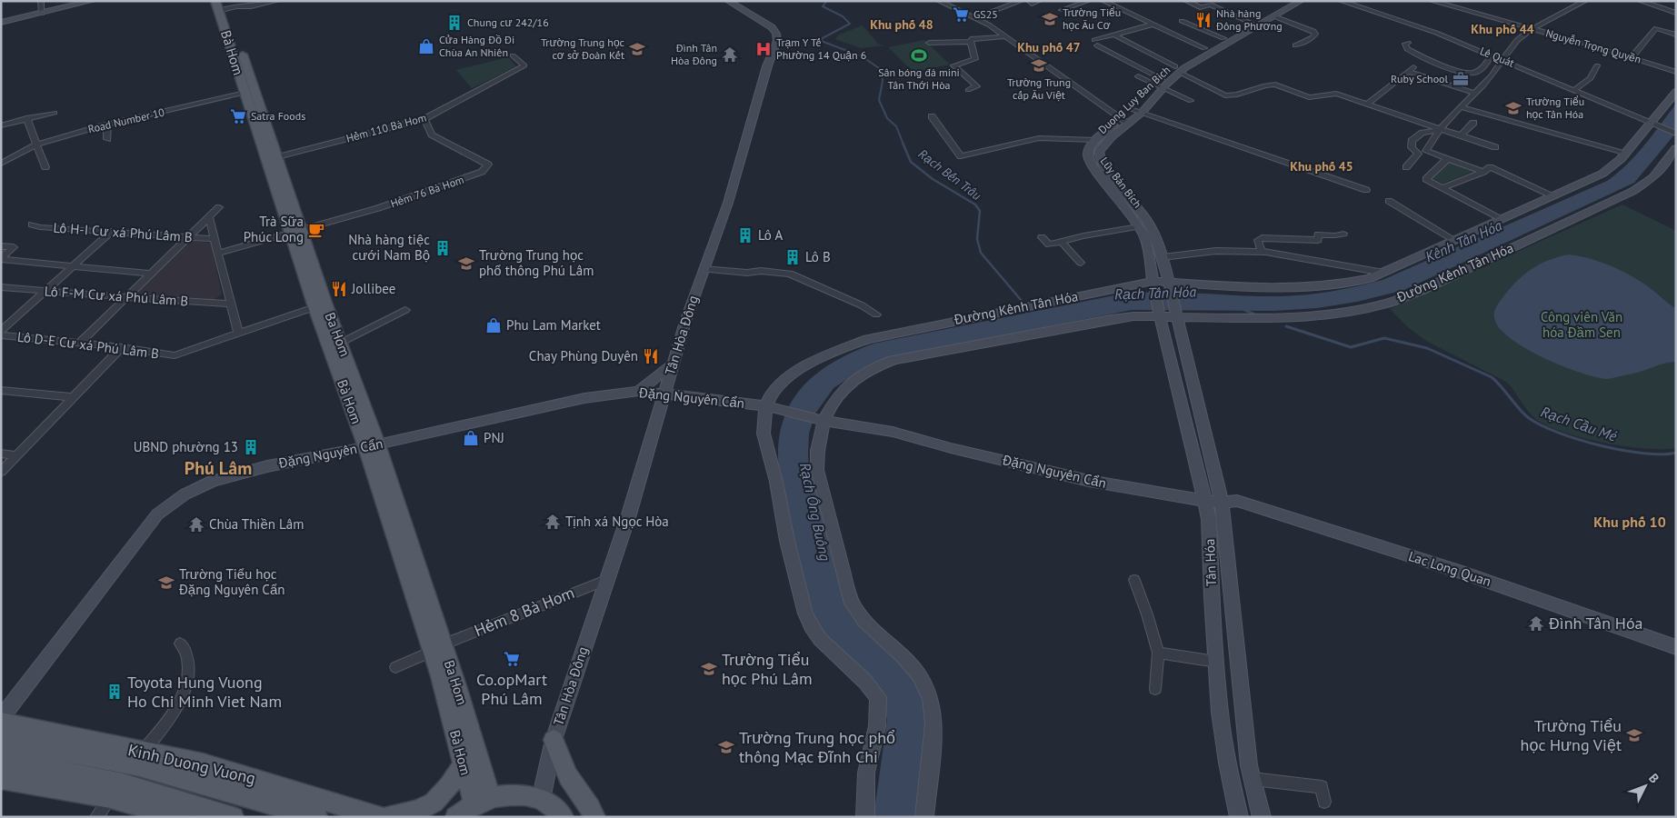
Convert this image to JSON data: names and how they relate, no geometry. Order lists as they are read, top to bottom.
{
  "streets": {
    "main road": ["Bà Hom", "Ba Hom", "Kinh Duong Vuong"],
    "street": [
      "Nguyễn Trọng Quyền",
      "Lê Quát",
      "Duong Luy Ban Bich",
      "Road Number 10",
      "Hẻm 110 Bà Hom",
      "Lũy Bán Bích",
      "Hẻm 76 Bà Hom",
      "Lô H-I Cư xá Phú Lâm B",
      "Đường Kênh Tân Hóa",
      "Lô F-M Cư xá Phú Lâm B",
      "Tân Hòa Đông",
      "Lô D-E Cư xá Phú Lâm B",
      "Đặng Nguyên Cẩn",
      "Tân Hóa",
      "Lac Long Quan",
      "Hẻm 8 Bà Hom"
    ]
  },
  "crossings": [
    ["Bà Hom", "Road Number 10"],
    ["Bà Hom", "Hẻm 76 Bà Hom"],
    ["Bà Hom", "Ba Hom"],
    ["Bà Hom", "Đặng Nguyên Cẩn"],
    ["Bà Hom", "Hẻm 8 Bà Hom"],
    ["Lê Quát", "Đường Kênh Tân Hóa"],
    ["Duong Luy Ban Bich", "Lũy Bán Bích"],
    ["Duong Luy Ban Bich", "Đường Kênh Tân Hóa"],
    ["Duong Luy Ban Bich", "Tân Hóa"],
    ["Road Number 10", "Ba Hom"],
    ["Hẻm 110 Bà Hom", "Hẻm 76 Bà Hom"],
    ["Hẻm 110 Bà Hom", "Ba Hom"],
    ["Lũy Bán Bích", "Đường Kênh Tân Hóa"],
    ["Lũy Bán Bích", "Tân Hóa"],
    ["Hẻm 76 Bà Hom", "Ba Hom"],
    ["Đường Kênh Tân Hóa", "Đặng Nguyên Cẩn"],
    ["Đường Kênh Tân Hóa", "Tân Hóa"],
    ["Ba Hom", "Đặng Nguyên Cẩn"],
    ["Ba Hom", "Hẻm 8 Bà Hom"],
    ["Tân Hòa Đông", "Đặng Nguyên Cẩn"],
    ["Tân Hòa Đông", "Hẻm 8 Bà Hom"],
    ["Đặng Nguyên Cẩn", "Tân Hóa"],
    ["Đặng Nguyên Cẩn", "Lac Long Quan"],
    ["Đặng Nguyên Cẩn", "Kinh Duong Vuong"],
    ["Tân Hóa", "Lac Long Quan"]
  ],
  "districts": [
    "Khu phố 48",
    "Khu phố 44",
    "Khu phố 47",
    "Khu phố 45",
    "Phú Lâm",
    "Khu phố 10"
  ],
  "water": [
    "Rạch Bến Trâu",
    "Kênh Tân Hóa",
    "Rạch Tân Hóa",
    "Rạch Cầu Mé",
    "Rạch Ông Buông"
  ],
  "parks": ["Công viên Văn hóa Đầm Sen"],
  "places": {
    "supermarket": ["GS25", "Satra Foods", "Co.opMart Phú Lâm"],
    "school or university": [
      "Trường Tiểu học Âu Cơ",
      "Trường Trung học cơ sở Đoàn Kết",
      "Trường Trung cấp Âu Việt",
      "Trường Tiểu học Tân Hóa",
      "Trường Trung học phổ thông Phú Lâm",
      "Trường Tiểu học Đặng Nguyên Cẩn",
      "Trường Tiểu học Phú Lâm",
      "Trường Tiểu học Hưng Việt",
      "Trường Trung học phổ thông Mạc Đĩnh Chi"
    ],
    "restaurant": ["Nhà hàng Đông Phương", "Jollibee", "Chay Phùng Duyên"],
    "building": [
      "Chung cư 242/16",
      "Lô A",
      "Nhà hàng tiệc cưới Nam Bộ",
      "Lô B",
      "UBND phường 13",
      "Toyota Hung Vuong Ho Chi Minh Viet Nam"
    ],
    "shop": ["Cửa Hàng Đồ Đi Chùa An Nhiên", "Phu Lam Market", "PNJ"],
    "hospital": ["Trạm Y Tế Phường 14 Quận 6"],
    "temple": [
      "Đình Tân Hòa Đông",
      "Tịnh xá Ngọc Hòa",
      "Chùa Thiền Lâm",
      "Đình Tân Hóa"
    ],
    "sports": ["Sân bóng đá mini Tân Thới Hòa"],
    "office": ["Ruby School"],
    "cafe": ["Trà Sữa Phúc Long"]
  },
  "north": "top right"
}
